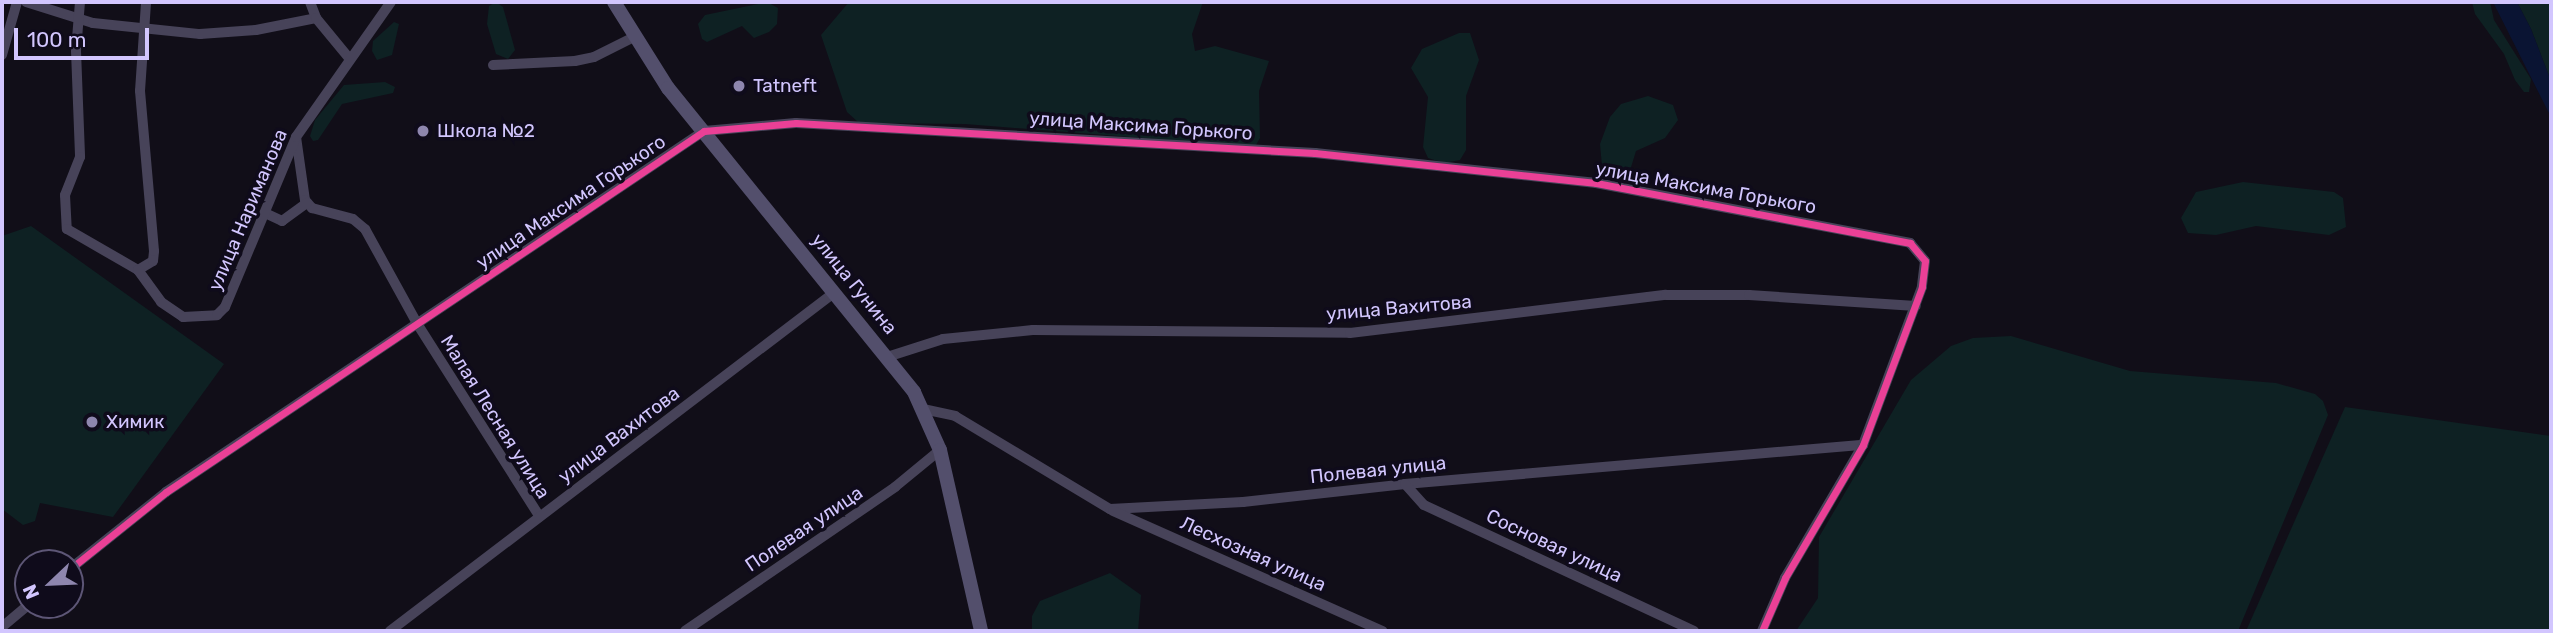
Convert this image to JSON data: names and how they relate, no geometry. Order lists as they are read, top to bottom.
{
  "streets": {
    "main road": ["улица Гунина"],
    "street": [
      "улица Максима Горького",
      "улица Нариманова",
      "улица Вахитова",
      "Малая Лесная улица",
      "Полевая улица",
      "Сосновая улица",
      "Лесхозная улица"
    ]
  },
  "crossings": [
    ["улица Максима Горького", "улица Гунина"],
    ["улица Максима Горького", "улица Вахитова"],
    ["улица Максима Горького", "Малая Лесная улица"],
    ["улица Максима Горького", "Полевая улица"],
    ["улица Гунина", "улица Вахитова"],
    ["улица Гунина", "Полевая улица"],
    ["улица Вахитова", "Малая Лесная улица"],
    ["Полевая улица", "Сосновая улица"],
    ["Полевая улица", "Лесхозная улица"]
  ],
  "places": ["Tatneft", "Школа №2", "Химик"],
  "scale_bar": "100 m",
  "north": "bottom left"
}
